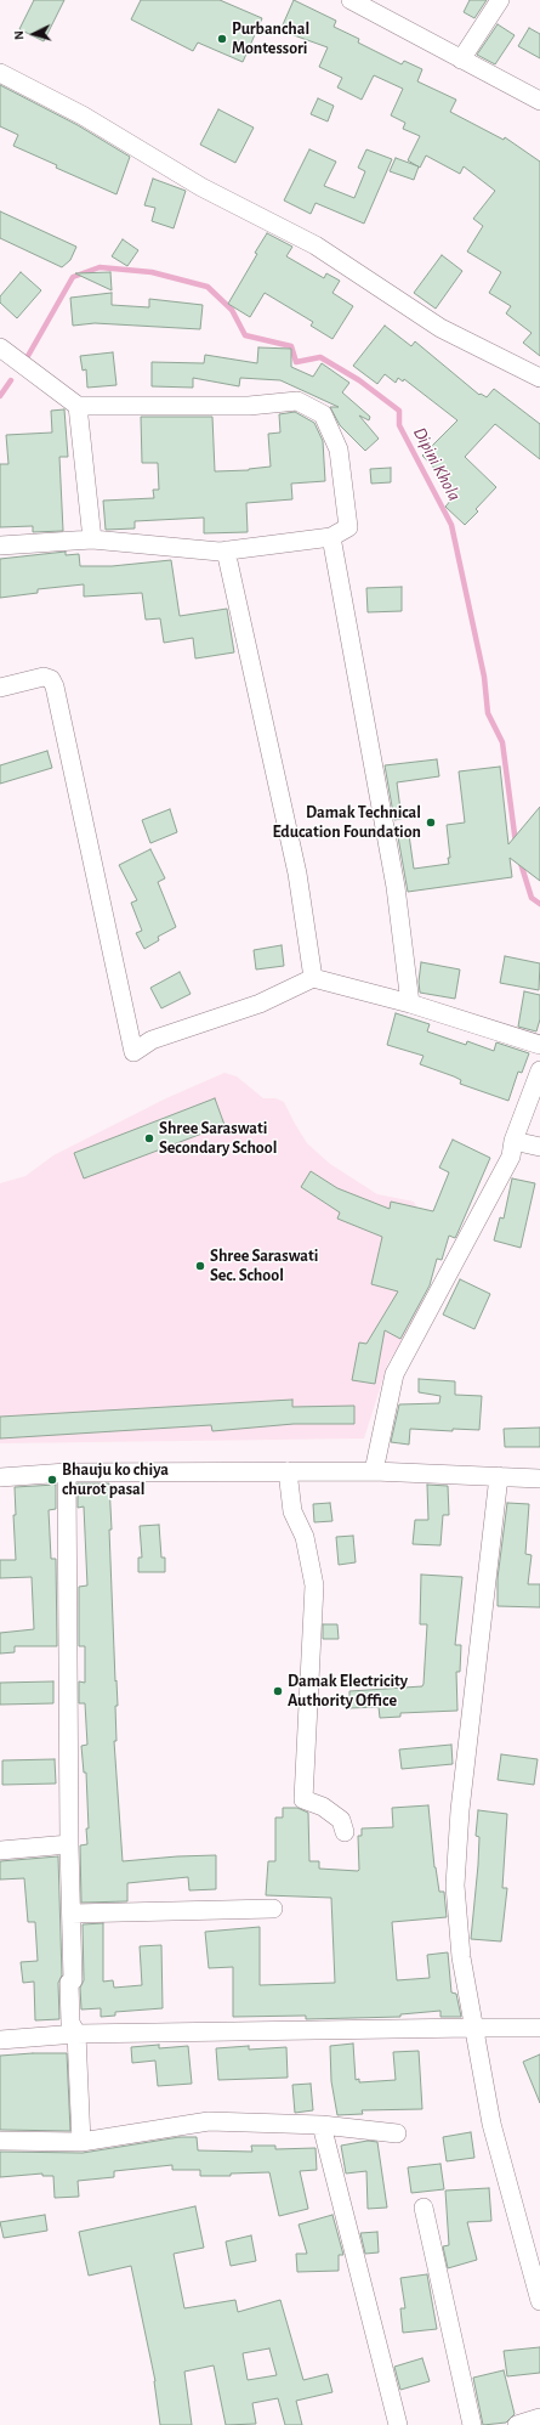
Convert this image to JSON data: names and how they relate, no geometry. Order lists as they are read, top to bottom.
{
  "water": ["Dipini Khola"],
  "places": [
    "Purbanchal Montessori",
    "Damak Technical Education Foundation",
    "Shree Saraswati Secondary School",
    "Shree Saraswati Sec. School",
    "Bhauju ko chiya churot pasal",
    "Damak Electricity Authority Office"
  ],
  "north": "left"
}
